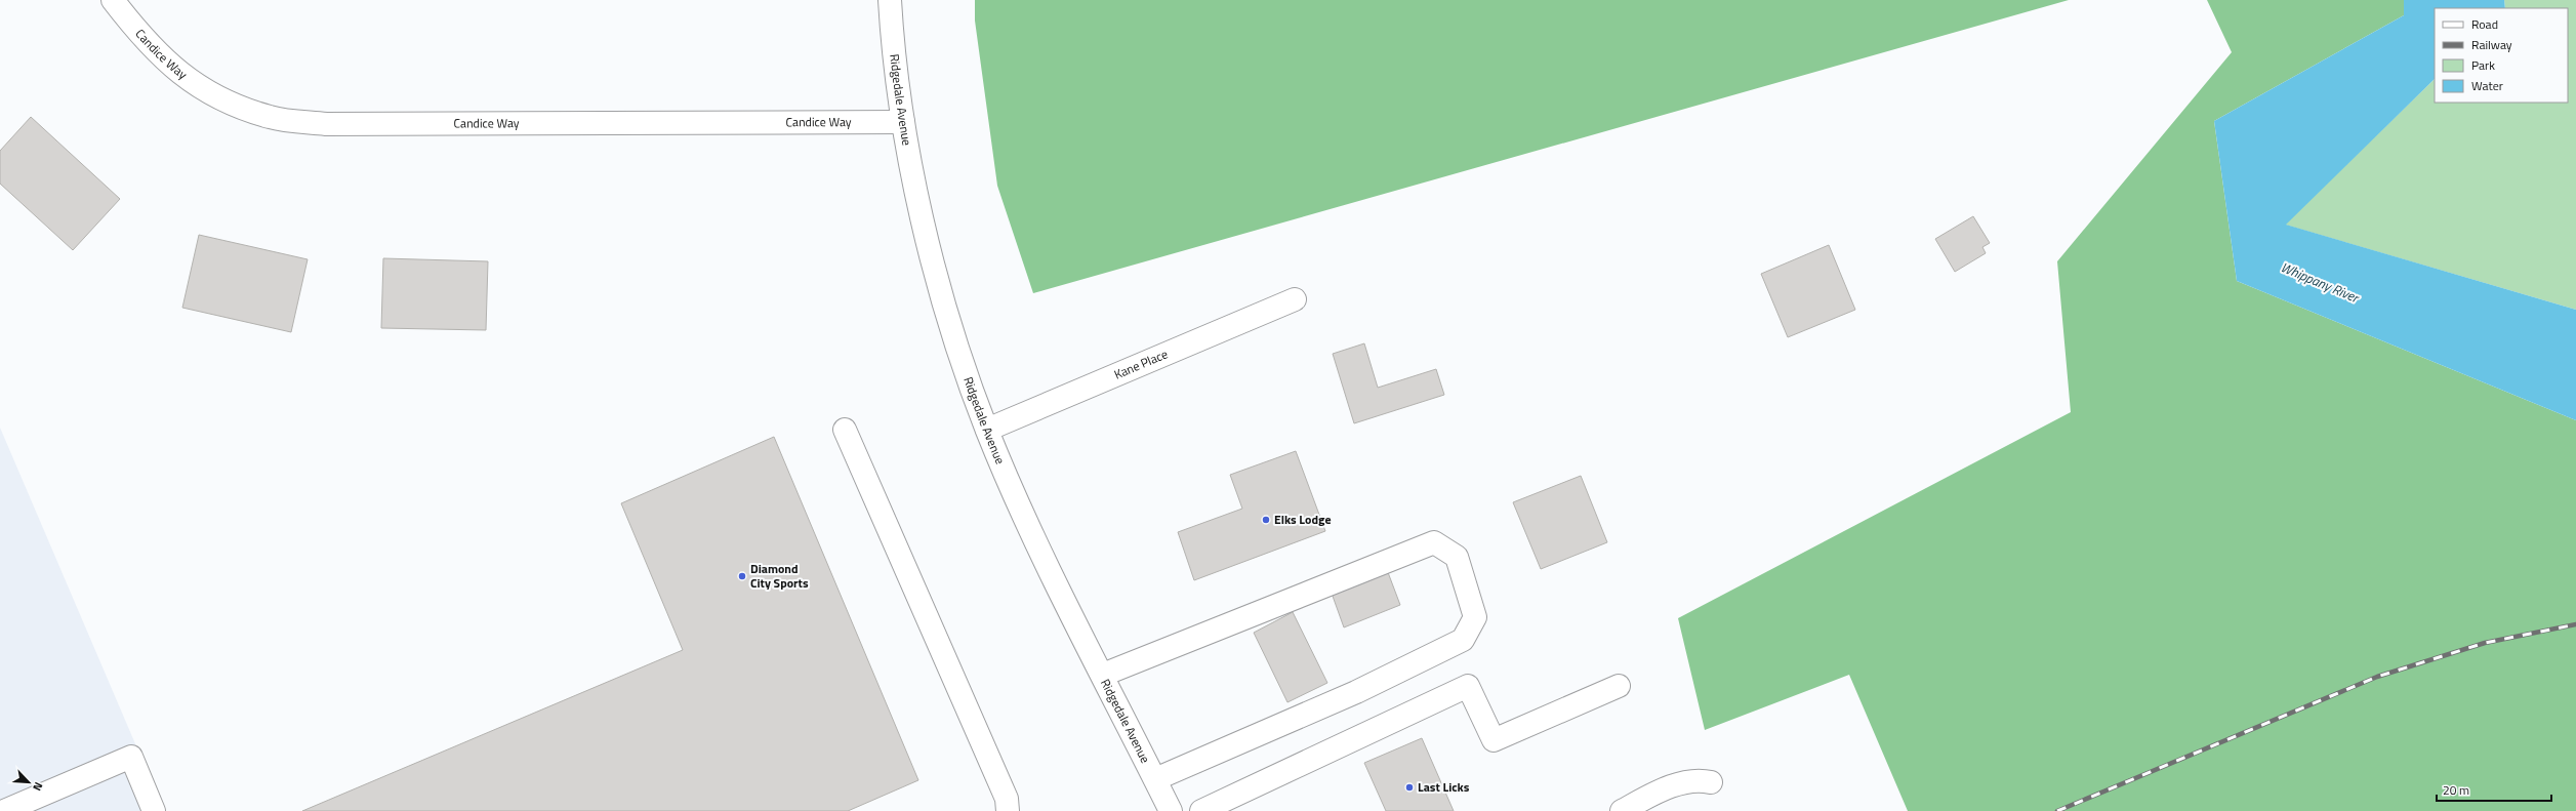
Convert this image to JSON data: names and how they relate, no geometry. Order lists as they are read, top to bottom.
{
  "streets": {
    "street": ["Candice Way", "Ridgedale Avenue", "Kane Place"]
  },
  "crossings": [
    ["Candice Way", "Ridgedale Avenue"],
    ["Ridgedale Avenue", "Kane Place"]
  ],
  "water": ["Whippany River"],
  "places": ["Elks Lodge", "Diamond City Sports", "Last Licks"],
  "legend": [
    "Road",
    "Railway",
    "Park",
    "Water"
  ],
  "scale_bar": "20 m",
  "north": "bottom right"
}
